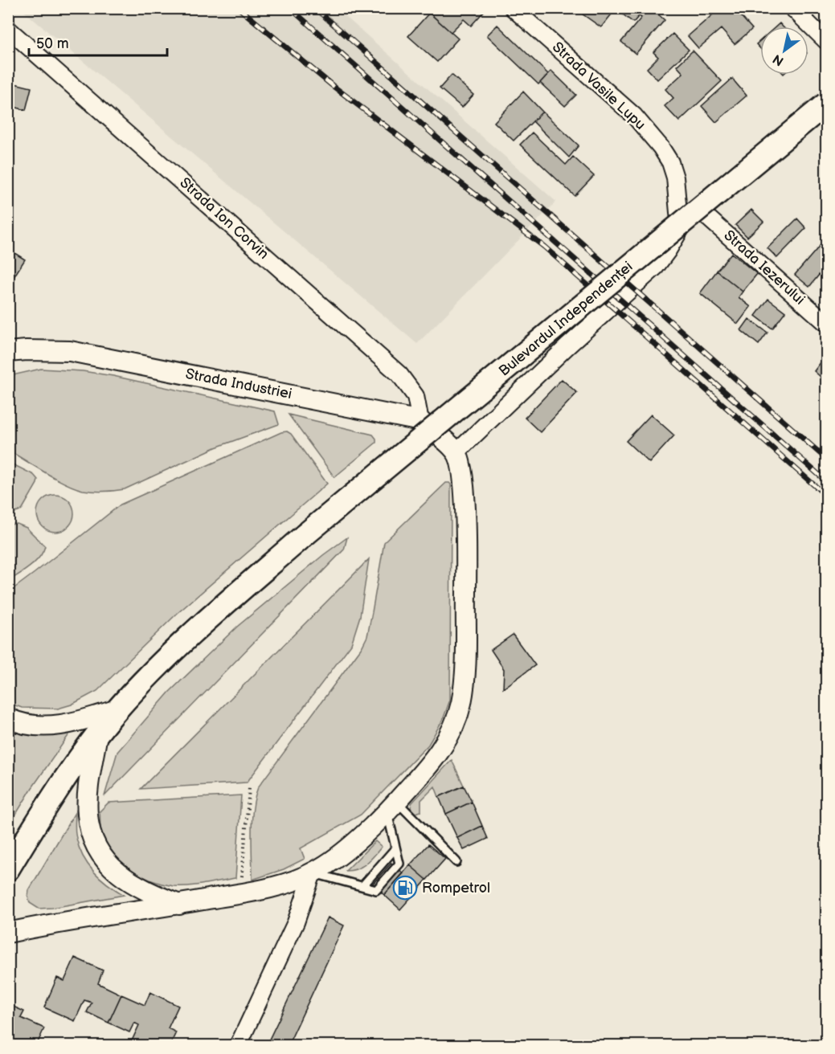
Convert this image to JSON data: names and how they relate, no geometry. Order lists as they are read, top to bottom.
{
  "streets": {
    "main road": ["Bulevardul Independenței"],
    "street": [
      "Strada Vasile Lupu",
      "Strada Ion Corvin",
      "Strada Iezerului",
      "Strada Industriei"
    ]
  },
  "crossings": [
    ["Strada Ion Corvin", "Strada Industriei"]
  ],
  "places": {
    "fuel station": ["Rompetrol"]
  },
  "scale_bar": "50 m",
  "north": "bottom left"
}
